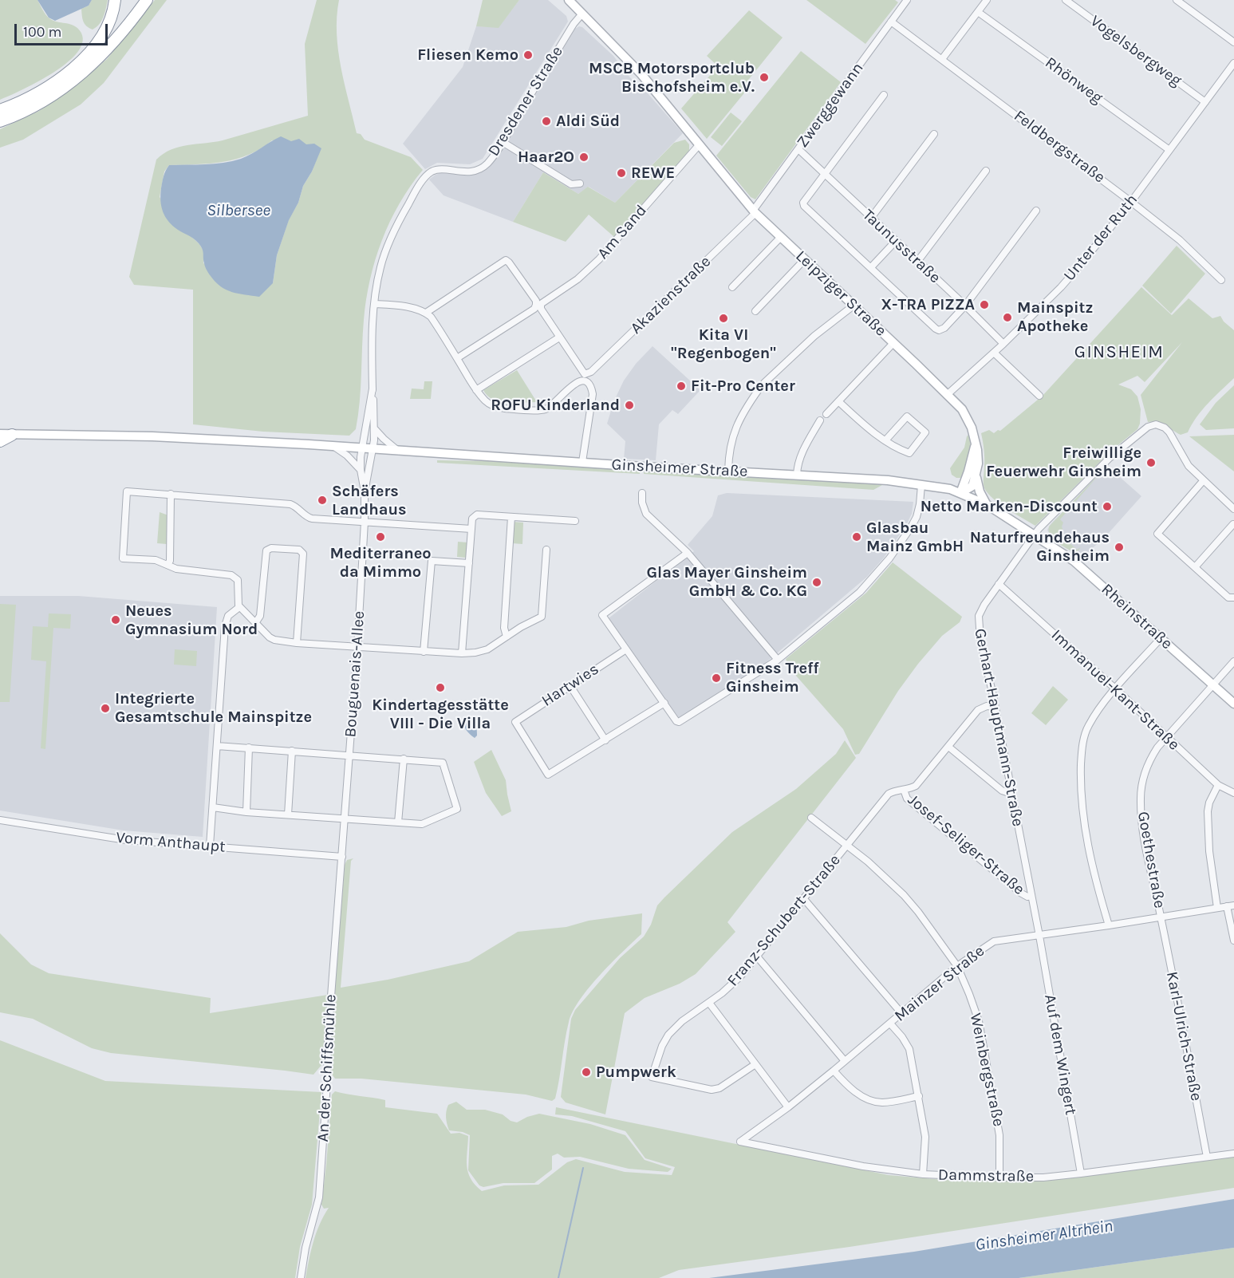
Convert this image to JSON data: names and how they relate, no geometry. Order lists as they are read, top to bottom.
{
  "streets": {
    "main road": ["Leipziger Straße", "Ginsheimer Straße", "Rheinstraße"],
    "street": [
      "Vogelsbergweg",
      "Rhönweg",
      "Dresdener Straße",
      "Zwerggewann",
      "Feldbergstraße",
      "Am Sand",
      "Unter der Ruth",
      "Taunusstraße",
      "Akazienstraße",
      "Bouguenais-Allee",
      "Hartwies",
      "Immanuel-Kant-Straße",
      "Gerhart-Hauptmann-Straße",
      "Vorm Anthaupt",
      "Josef-Seliger-Straße",
      "Goethestraße",
      "Franz-Schubert-Straße",
      "Mainzer Straße",
      "Karl-Ulrich-Straße",
      "Auf dem Wingert",
      "An der Schiffsmühle",
      "Weinbergstraße",
      "Dammstraße"
    ]
  },
  "crossings": [
    ["Vogelsbergweg", "Unter der Ruth"],
    ["Rhönweg", "Unter der Ruth"],
    ["Dresdener Straße", "Leipziger Straße"],
    ["Dresdener Straße", "Ginsheimer Straße"],
    ["Dresdener Straße", "Bouguenais-Allee"],
    ["Zwerggewann", "Feldbergstraße"],
    ["Zwerggewann", "Taunusstraße"],
    ["Zwerggewann", "Leipziger Straße"],
    ["Zwerggewann", "Akazienstraße"],
    ["Feldbergstraße", "Unter der Ruth"],
    ["Am Sand", "Leipziger Straße"],
    ["Unter der Ruth", "Taunusstraße"],
    ["Unter der Ruth", "Leipziger Straße"],
    ["Leipziger Straße", "Akazienstraße"],
    ["Ginsheimer Straße", "Rheinstraße"],
    ["Ginsheimer Straße", "Bouguenais-Allee"],
    ["Rheinstraße", "Gerhart-Hauptmann-Straße"],
    ["Rheinstraße", "Goethestraße"],
    ["Bouguenais-Allee", "Vorm Anthaupt"],
    ["Bouguenais-Allee", "An der Schiffsmühle"],
    ["Immanuel-Kant-Straße", "Gerhart-Hauptmann-Straße"],
    ["Immanuel-Kant-Straße", "Goethestraße"],
    ["Gerhart-Hauptmann-Straße", "Josef-Seliger-Straße"],
    ["Gerhart-Hauptmann-Straße", "Franz-Schubert-Straße"],
    ["Gerhart-Hauptmann-Straße", "Mainzer Straße"],
    ["Gerhart-Hauptmann-Straße", "Auf dem Wingert"],
    ["Vorm Anthaupt", "An der Schiffsmühle"],
    ["Josef-Seliger-Straße", "Franz-Schubert-Straße"],
    ["Goethestraße", "Mainzer Straße"],
    ["Goethestraße", "Karl-Ulrich-Straße"],
    ["Franz-Schubert-Straße", "Weinbergstraße"],
    ["Mainzer Straße", "Karl-Ulrich-Straße"],
    ["Mainzer Straße", "Auf dem Wingert"],
    ["Mainzer Straße", "Weinbergstraße"],
    ["Mainzer Straße", "Dammstraße"],
    ["Karl-Ulrich-Straße", "Dammstraße"],
    ["Auf dem Wingert", "Dammstraße"],
    ["Weinbergstraße", "Dammstraße"]
  ],
  "districts": ["GINSHEIM"],
  "water": ["Silbersee", "Ginsheimer Altrhein"],
  "places": [
    "Fliesen Kemo",
    "MSCB Motorsportclub Bischofsheim e.V.",
    "Aldi Süd",
    "Haar2O",
    "REWE",
    "X-TRA PIZZA",
    "Mainspitz Apotheke",
    "Kita VI \"Regenbogen\"",
    "Fit-Pro Center",
    "ROFU Kinderland",
    "Freiwillige Feuerwehr Ginsheim",
    "Schäfers Landhaus",
    "Netto Marken-Discount",
    "Mediterraneo da Mimmo",
    "Glasbau Mainz GmbH",
    "Naturfreundehaus Ginsheim",
    "Glas Mayer Ginsheim GmbH & Co. KG",
    "Neues Gymnasium Nord",
    "Fitness Treff Ginsheim",
    "Kindertagesstätte VIII - Die Villa",
    "Integrierte Gesamtschule Mainspitze",
    "Pumpwerk"
  ],
  "scale_bar": "100 m"
}
